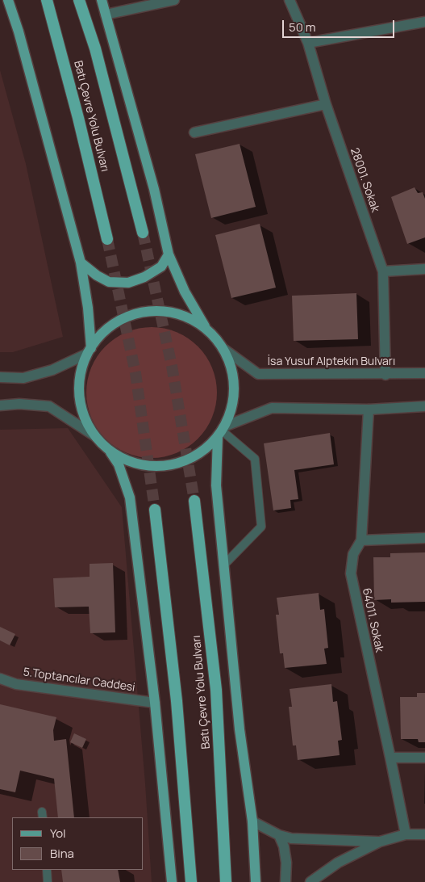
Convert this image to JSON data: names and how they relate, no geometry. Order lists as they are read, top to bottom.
{
  "streets": {
    "highway": ["Batı Çevre Yolu Bulvarı"],
    "street": [
      "28001. Sokak",
      "İsa Yusuf Alptekin Bulvarı",
      "64011. Sokak",
      "5.Toptancılar Caddesi"
    ]
  },
  "crossings": [
    ["28001. Sokak", "İsa Yusuf Alptekin Bulvarı"]
  ],
  "legend": ["Yol", "Bina"],
  "scale_bar": "50 m"
}
